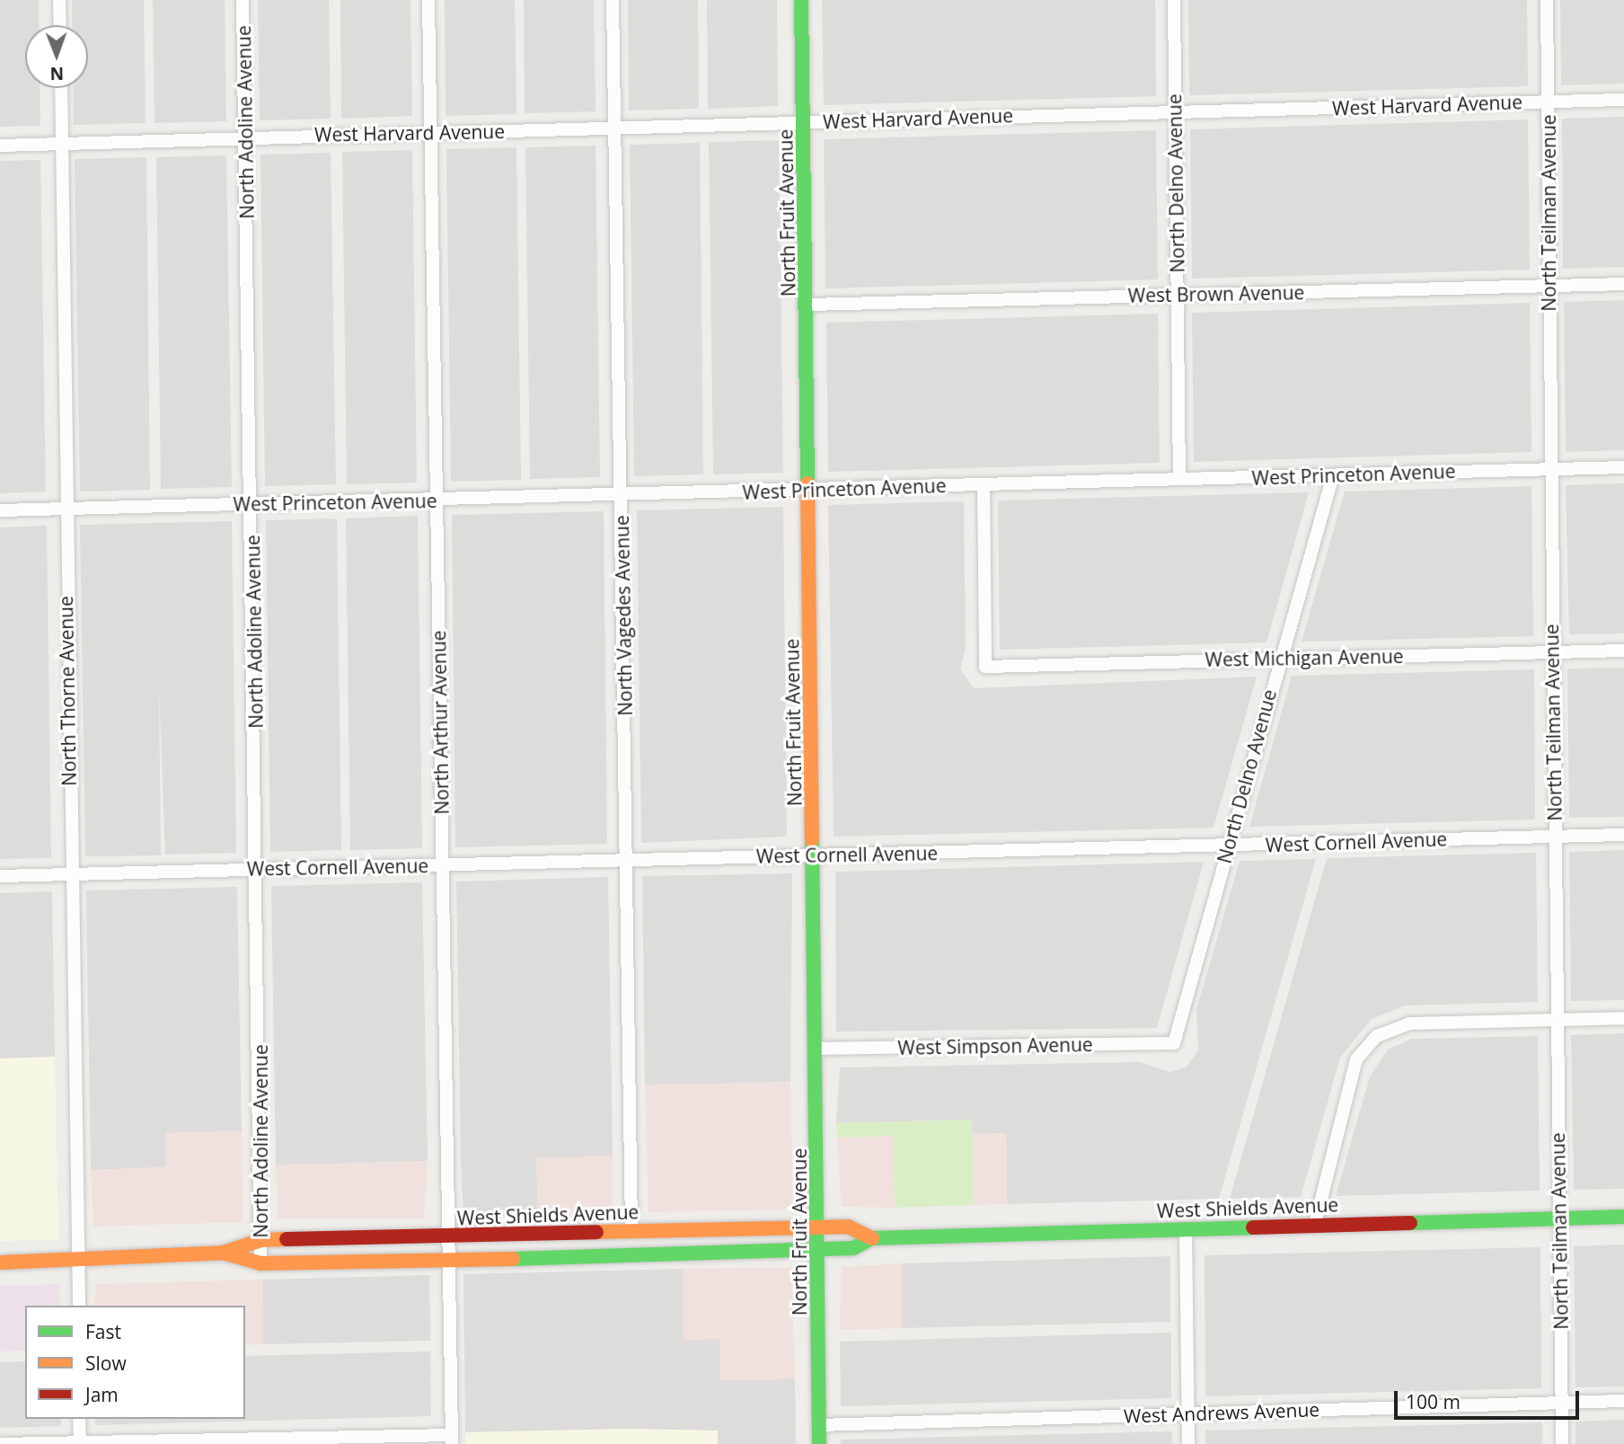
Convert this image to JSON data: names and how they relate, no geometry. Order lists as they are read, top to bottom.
{
  "streets": {
    "main road": ["North Fruit Avenue", "West Shields Avenue"],
    "street": [
      "West Harvard Avenue",
      "North Adoline Avenue",
      "North Delno Avenue",
      "North Teilman Avenue",
      "West Brown Avenue",
      "West Princeton Avenue",
      "North Vagedes Avenue",
      "West Michigan Avenue",
      "North Thorne Avenue",
      "North Arthur Avenue",
      "West Cornell Avenue",
      "West Simpson Avenue",
      "West Andrews Avenue"
    ]
  },
  "crossings": [
    ["West Harvard Avenue", "North Adoline Avenue"],
    ["West Harvard Avenue", "North Delno Avenue"],
    ["West Harvard Avenue", "North Fruit Avenue"],
    ["West Harvard Avenue", "North Teilman Avenue"],
    ["West Harvard Avenue", "North Vagedes Avenue"],
    ["West Harvard Avenue", "North Thorne Avenue"],
    ["West Harvard Avenue", "North Arthur Avenue"],
    ["North Adoline Avenue", "West Princeton Avenue"],
    ["North Adoline Avenue", "West Cornell Avenue"],
    ["North Adoline Avenue", "West Shields Avenue"],
    ["North Delno Avenue", "West Brown Avenue"],
    ["North Delno Avenue", "West Princeton Avenue"],
    ["North Delno Avenue", "West Michigan Avenue"],
    ["North Delno Avenue", "West Cornell Avenue"],
    ["North Delno Avenue", "West Simpson Avenue"],
    ["North Fruit Avenue", "West Brown Avenue"],
    ["North Fruit Avenue", "West Princeton Avenue"],
    ["North Fruit Avenue", "West Cornell Avenue"],
    ["North Fruit Avenue", "West Simpson Avenue"],
    ["North Fruit Avenue", "West Shields Avenue"],
    ["North Fruit Avenue", "West Andrews Avenue"],
    ["North Teilman Avenue", "West Brown Avenue"],
    ["North Teilman Avenue", "West Princeton Avenue"],
    ["North Teilman Avenue", "West Michigan Avenue"],
    ["North Teilman Avenue", "West Cornell Avenue"],
    ["North Teilman Avenue", "West Shields Avenue"],
    ["North Teilman Avenue", "West Andrews Avenue"],
    ["West Princeton Avenue", "North Vagedes Avenue"],
    ["West Princeton Avenue", "West Michigan Avenue"],
    ["West Princeton Avenue", "North Thorne Avenue"],
    ["West Princeton Avenue", "North Arthur Avenue"],
    ["North Vagedes Avenue", "West Cornell Avenue"],
    ["North Vagedes Avenue", "West Shields Avenue"],
    ["North Thorne Avenue", "West Cornell Avenue"],
    ["North Thorne Avenue", "West Shields Avenue"],
    ["North Arthur Avenue", "West Cornell Avenue"],
    ["North Arthur Avenue", "West Shields Avenue"]
  ],
  "legend": ["Fast", "Slow", "Jam"],
  "scale_bar": "100 m",
  "north": "bottom"
}
